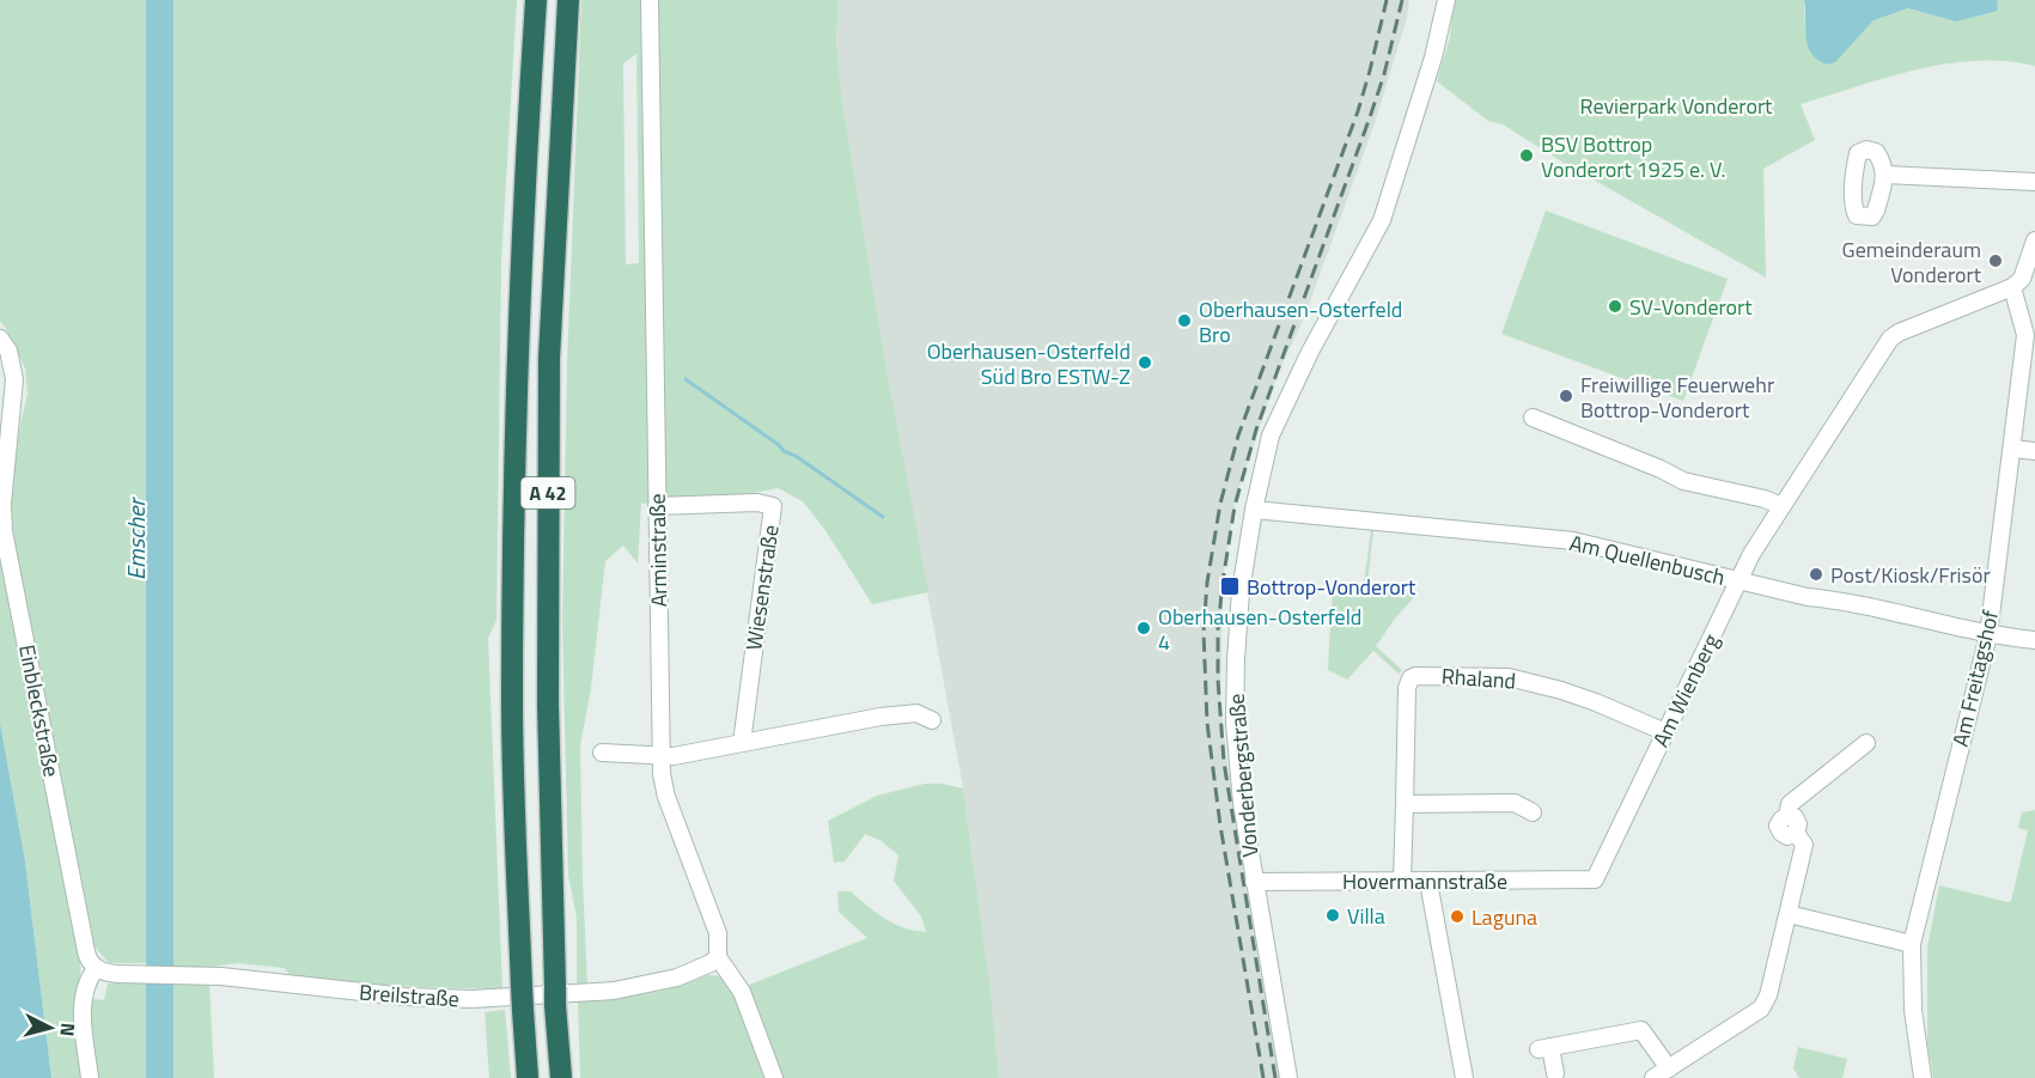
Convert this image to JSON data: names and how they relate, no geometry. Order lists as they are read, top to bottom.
{
  "streets": {
    "highway": ["A 42"],
    "street": [
      "Arminstraße",
      "Am Quellenbusch",
      "Wiesenstraße",
      "Rhaland",
      "Am Freitagshof",
      "Am Wienberg",
      "Einbleckstraße",
      "Vonderbergstraße",
      "Hovermannstraße",
      "Breilstraße"
    ]
  },
  "crossings": [
    ["Arminstraße", "Wiesenstraße"],
    ["Arminstraße", "Breilstraße"],
    ["Am Quellenbusch", "Am Freitagshof"],
    ["Am Quellenbusch", "Am Wienberg"],
    ["Am Quellenbusch", "Vonderbergstraße"],
    ["Rhaland", "Am Wienberg"],
    ["Rhaland", "Hovermannstraße"],
    ["Am Freitagshof", "Am Wienberg"],
    ["Am Wienberg", "Hovermannstraße"],
    ["Einbleckstraße", "Breilstraße"],
    ["Vonderbergstraße", "Hovermannstraße"]
  ],
  "water": ["Emscher"],
  "parks": ["Revierpark Vonderort"],
  "places": {
    "other": [
      "BSV Bottrop Vonderort 1925 e. V.",
      "Gemeinderaum Vonderort",
      "SV-Vonderort",
      "Oberhausen-Osterfeld Bro",
      "Oberhausen-Osterfeld Süd Bro ESTW-Z",
      "Freiwillige Feuerwehr Bottrop-Vonderort",
      "Post/Kiosk/Frisör",
      "Oberhausen-Osterfeld 4",
      "Villa",
      "Laguna"
    ],
    "transit": ["Bottrop-Vonderort"]
  },
  "north": "right"
}
